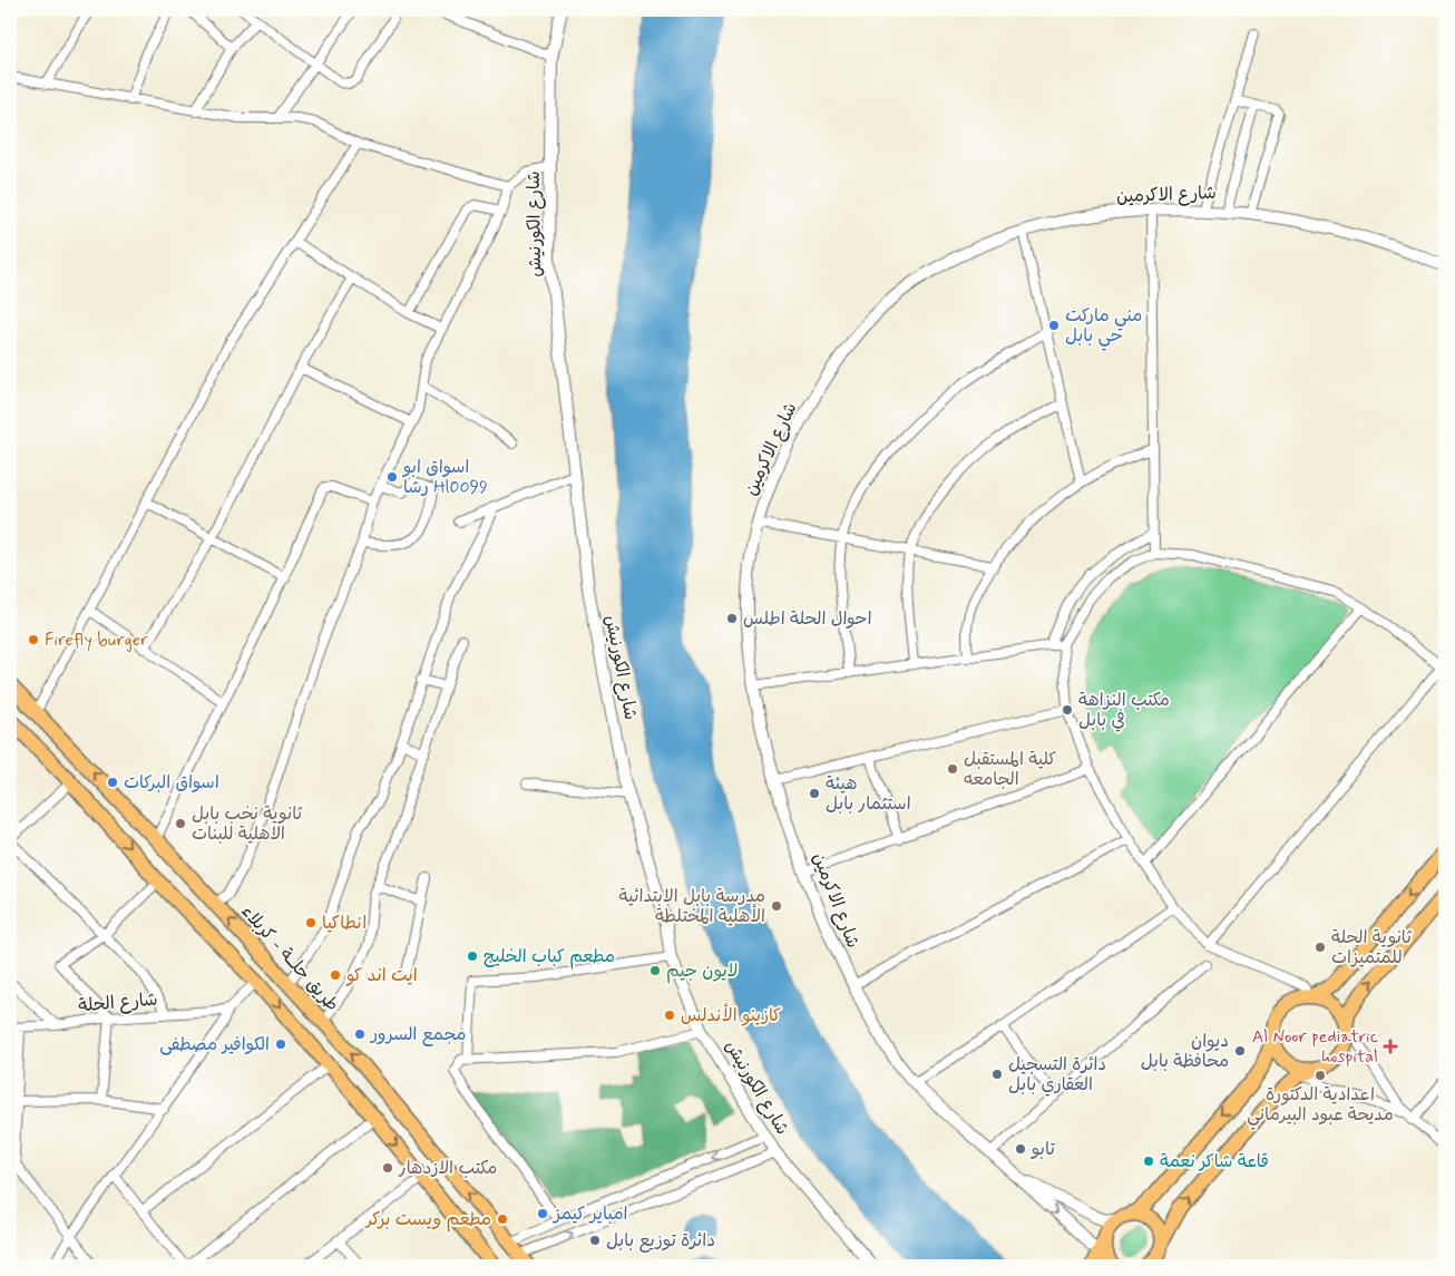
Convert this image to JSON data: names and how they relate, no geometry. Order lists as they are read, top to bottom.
{
  "streets": {
    "main road": ["طريق حلــة - كربلاء"],
    "street": ["شارع الاكرمين", "شارع الكورنيش", "شارع الحلة"]
  },
  "places": {
    "other": [
      "مني ماركت حي بابل",
      "اسواق ابو رشا Hl0099",
      "احوال الحلة اطلس",
      "Firefly burger",
      "مكتب النزاهة في بابل",
      "كلية المستقبل الجامعه",
      "اسواق البركات",
      "هيئة استثمار بابل",
      "ثانوية نخب بابل الاهلية للبنات",
      "مدرسة بابل الابتدائية الأهلية المختلطة",
      "انطاكيا",
      "ثانوية الحلة للمتميزات",
      "مطعم كباب الخليج",
      "لايون جيم",
      "ايت اند كو",
      "كازينو الأندلس",
      "مجمع السرور",
      "الكوافير مصطفى",
      "ديوان محافظة بابل",
      "دائرة التسجيل العقاري بابل",
      "اعدادية الدكتورة مديحة عبود البيرماني",
      "تابو",
      "قاعة شاكر نعمة",
      "مكتب الازدهار",
      "امباير كيمز",
      "مطعم ويست بركر",
      "دائرة توزيع بابل"
    ],
    "health": ["Al Noor pediatric hospital"]
  }
}
